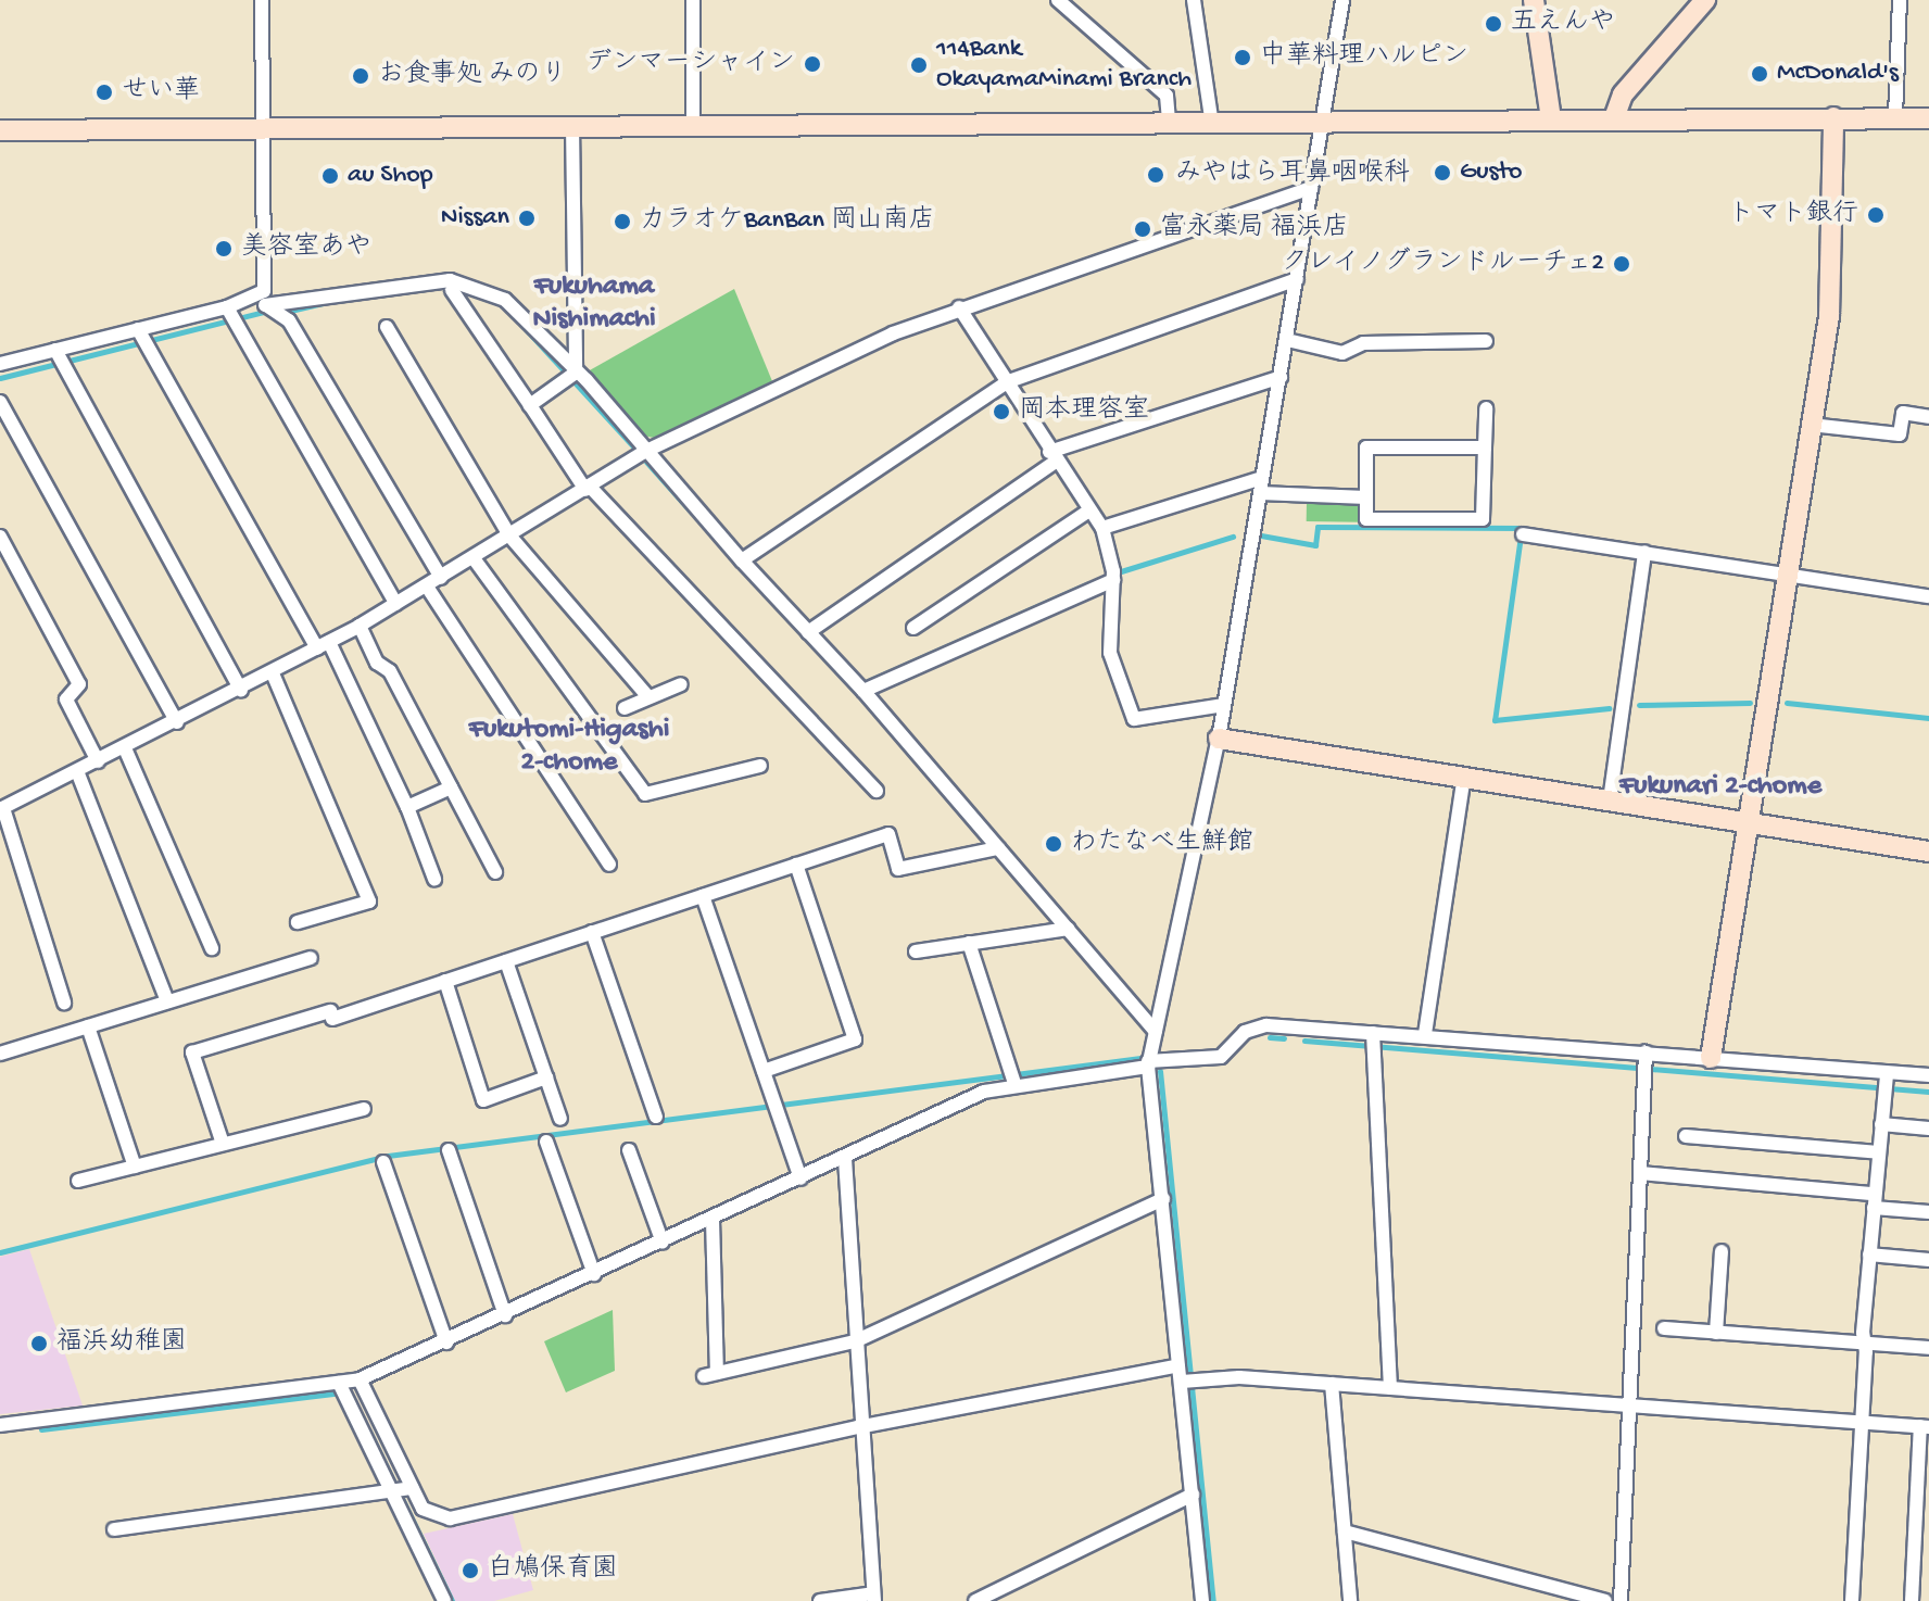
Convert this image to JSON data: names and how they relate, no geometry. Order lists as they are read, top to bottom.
{
  "districts": ["Fukuhama Nishimachi", "Fukutomi-Higashi 2-chome", "Fukunari 2-chome"],
  "places": [
    "五えんや",
    "中華料理ハルピン",
    "デンマーシャイン",
    "114Bank OkayamaMinami Branch",
    "McDonald's",
    "お食事処 みのり",
    "せい華",
    "Gusto",
    "みやはら耳鼻咽喉科",
    "au Shop",
    "トマト銀行",
    "Nissan",
    "カラオケBanBan 岡山南店",
    "富永薬局 福浜店",
    "美容室あや",
    "クレイノグランドルーチェ2",
    "岡本理容室",
    "わたなべ生鮮館",
    "福浜幼稚園",
    "白鳩保育園"
  ]
}
